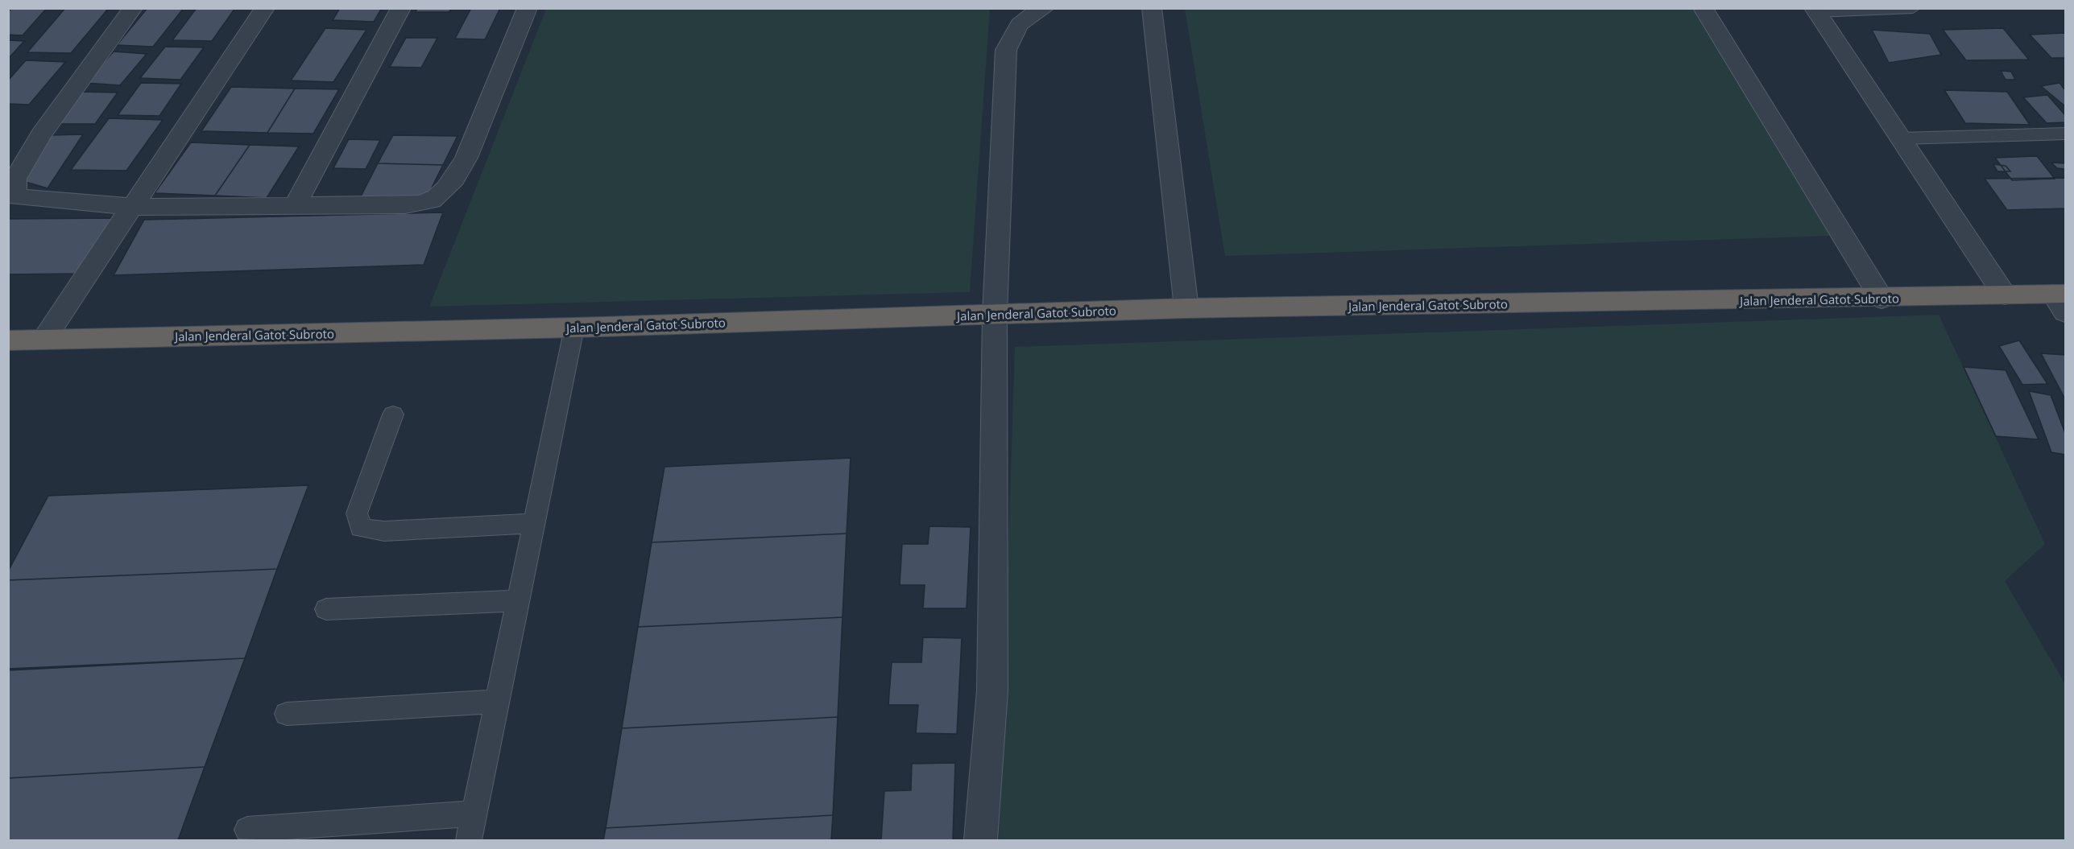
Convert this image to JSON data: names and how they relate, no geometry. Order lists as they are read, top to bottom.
{
  "streets": {
    "highway": ["Jalan Jenderal Gatot Subroto"]
  }
}
